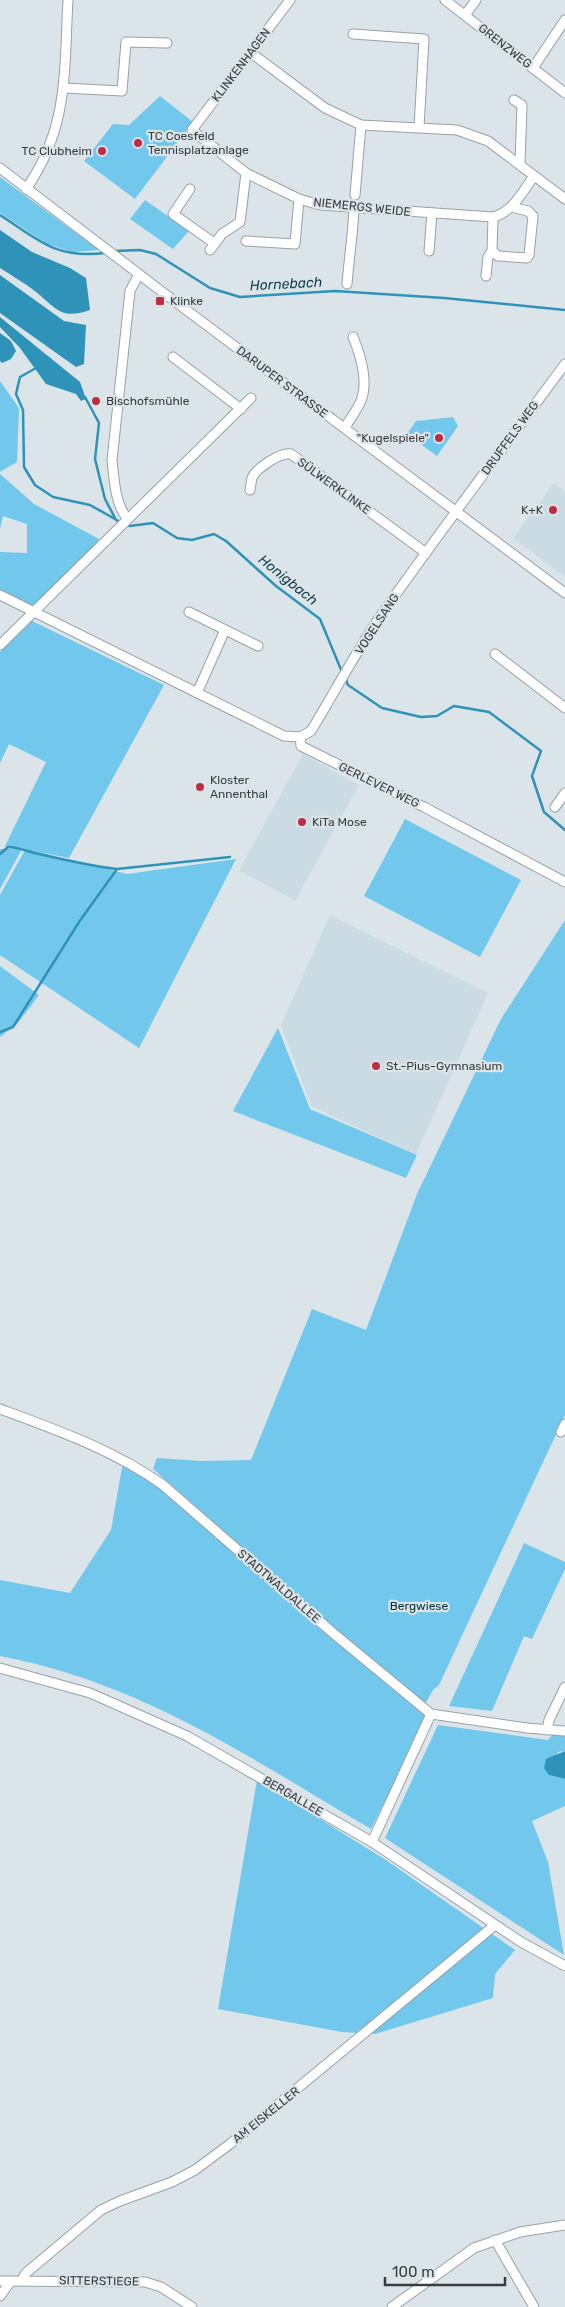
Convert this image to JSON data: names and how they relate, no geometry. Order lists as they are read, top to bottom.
{
  "streets": {
    "street": [
      "GRENZWEG",
      "KLINKENHAGEN",
      "NIEMERGS WEIDE",
      "DARUPER STRASSE",
      "DRUFFELS WEG",
      "SÜLWERKLINKE",
      "VOGELSANG",
      "GERLEVER WEG",
      "STADTWALDALLEE",
      "BERGALLEE",
      "AM EISKELLER",
      "SITTERSTIEGE"
    ]
  },
  "crossings": [
    ["KLINKENHAGEN", "NIEMERGS WEIDE"],
    ["DARUPER STRASSE", "DRUFFELS WEG"],
    ["DARUPER STRASSE", "VOGELSANG"],
    ["DRUFFELS WEG", "VOGELSANG"],
    ["SÜLWERKLINKE", "VOGELSANG"],
    ["VOGELSANG", "GERLEVER WEG"],
    ["BERGALLEE", "AM EISKELLER"],
    ["AM EISKELLER", "SITTERSTIEGE"]
  ],
  "water": ["Hornebach", "Honigbach"],
  "parks": ["Bergwiese"],
  "places": {
    "other": [
      "TC Coesfeld Tennisplatzanlage",
      "TC Clubheim",
      "Bischofsmühle",
      "\"Kugelspiele\"",
      "K+K",
      "Kloster Annenthal",
      "KiTa Mose",
      "St.-Pius-Gymnasium"
    ],
    "transit": ["Klinke"]
  },
  "scale_bar": "100 m"
}
